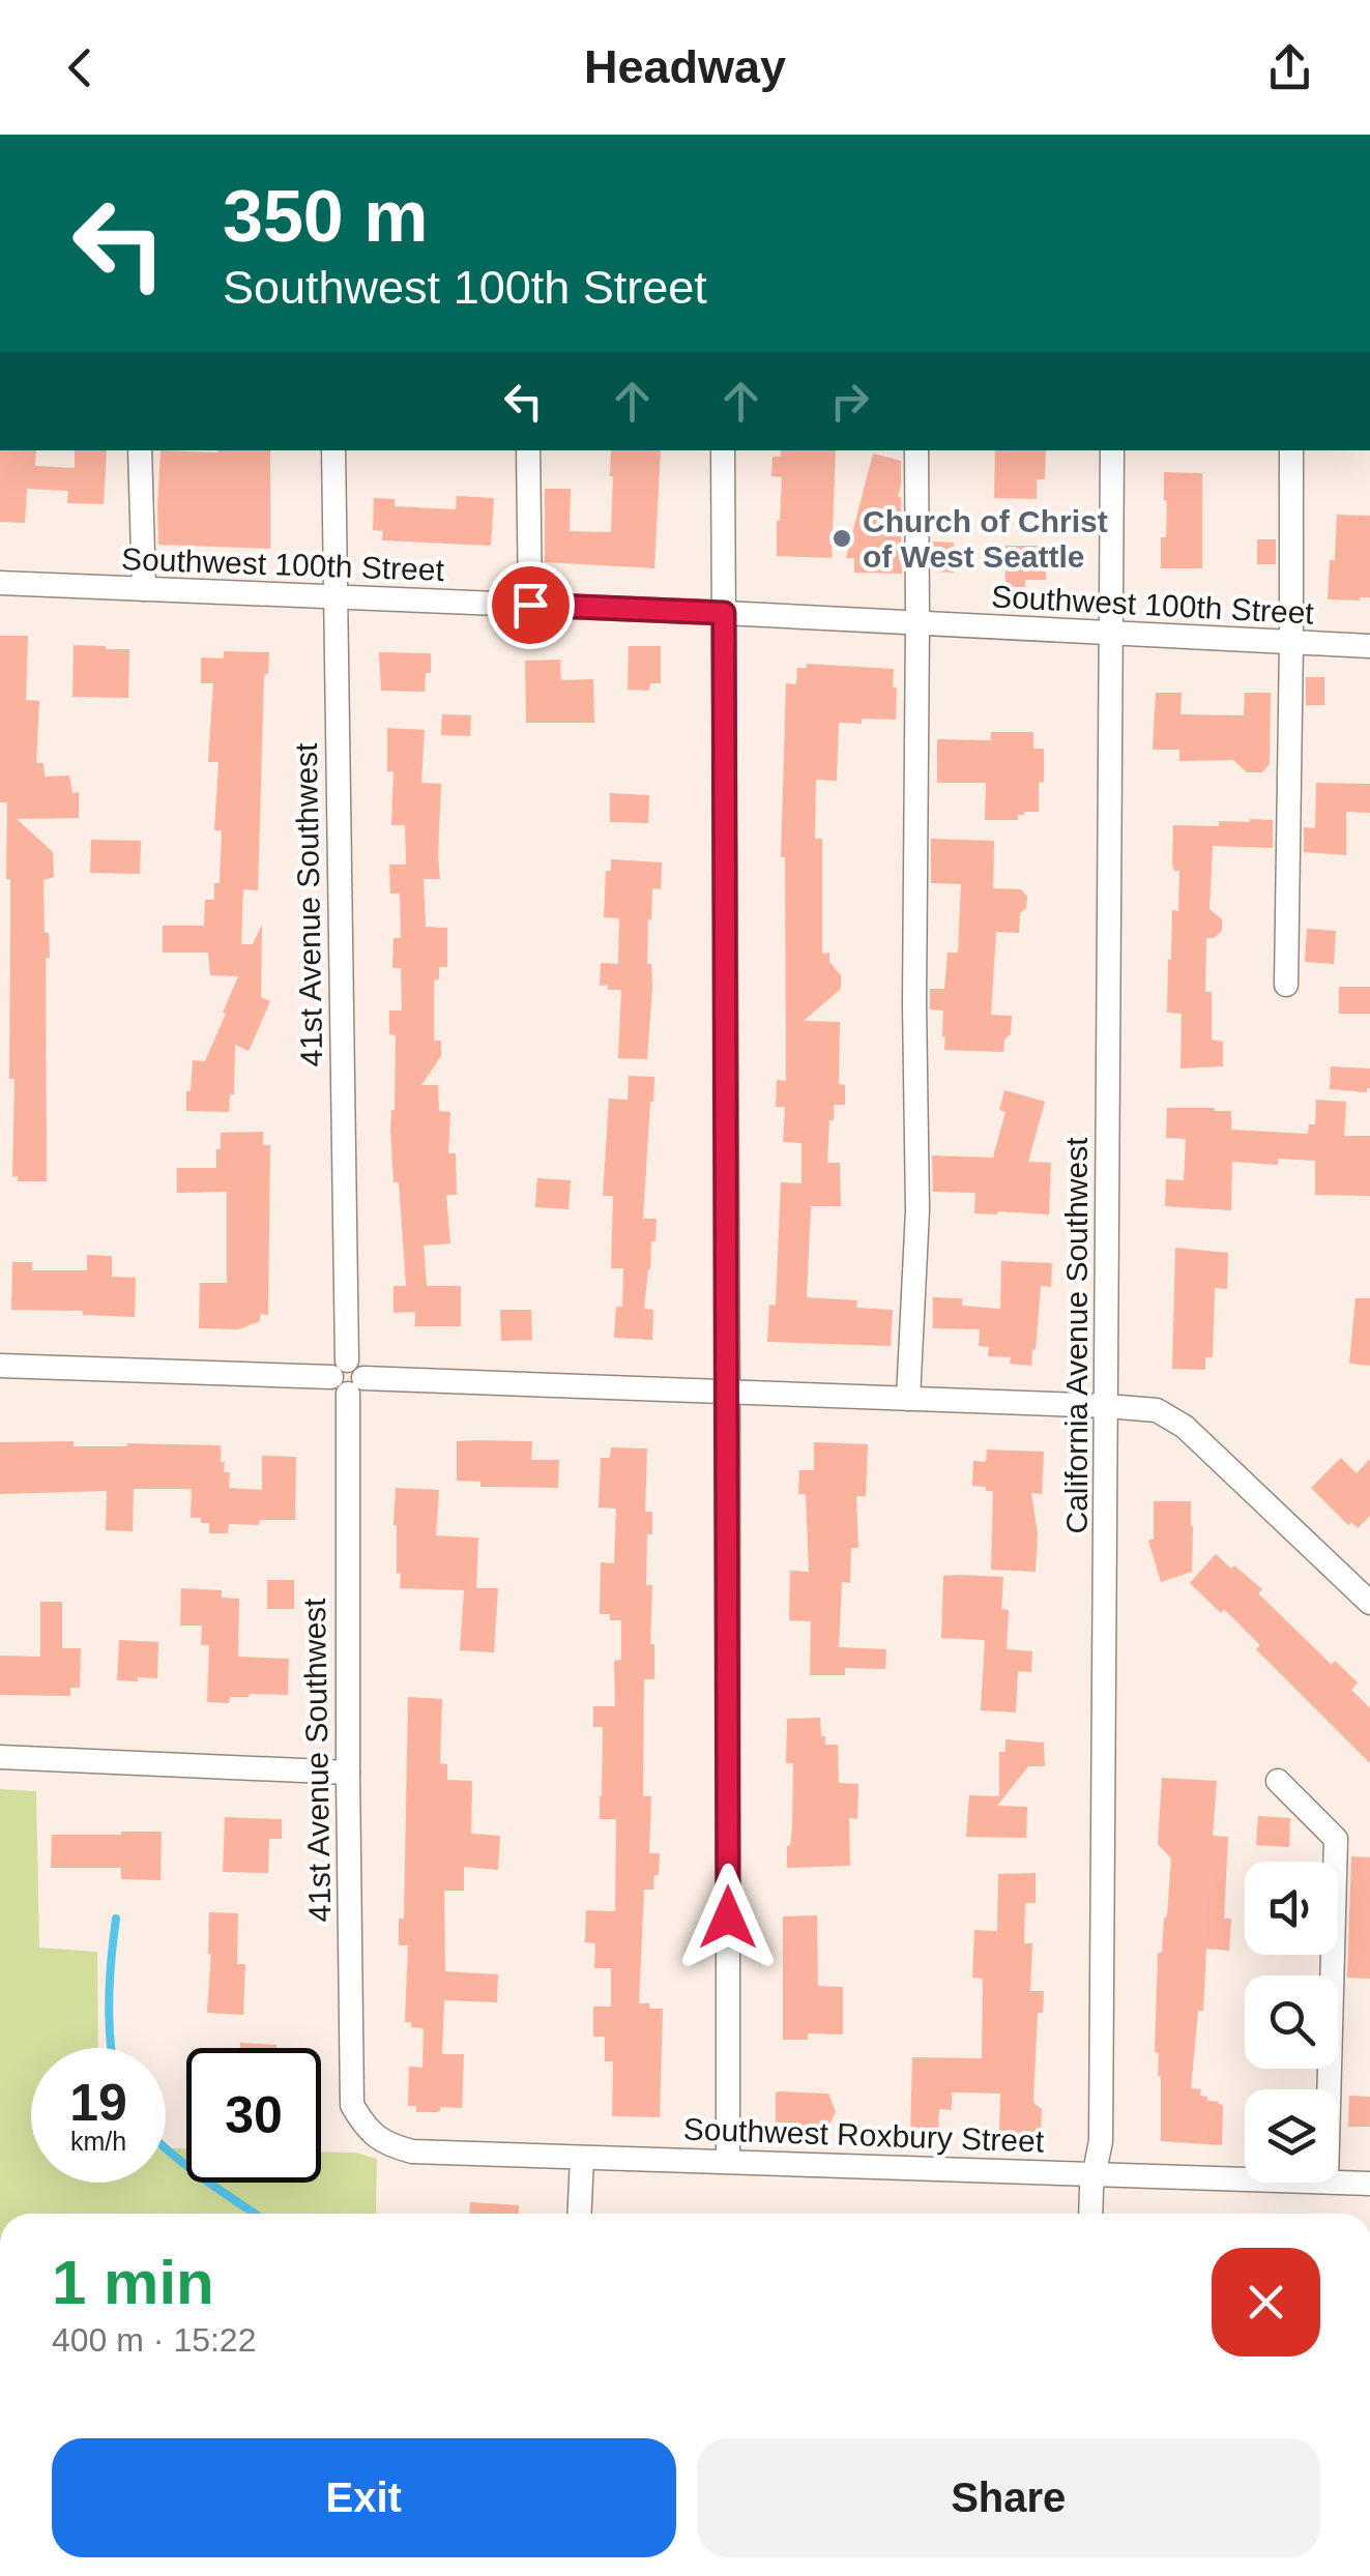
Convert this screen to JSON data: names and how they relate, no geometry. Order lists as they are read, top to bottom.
{
  "streets": {
    "street": [
      "Southwest 100th Street",
      "41st Avenue Southwest",
      "California Avenue Southwest",
      "Southwest Roxbury Street"
    ]
  },
  "crossings": [
    ["Southwest 100th Street", "41st Avenue Southwest"],
    ["Southwest 100th Street", "California Avenue Southwest"],
    ["41st Avenue Southwest", "Southwest Roxbury Street"],
    ["California Avenue Southwest", "Southwest Roxbury Street"]
  ],
  "places": ["Church of Christ of West Seattle"],
  "page": {
    "header": "Headway",
    "turn": ["350 m", "Southwest 100th Street"],
    "speed": "19 km/h",
    "limit": "30",
    "heading": ["1 min", "400 m · 15:22"],
    "buttons": ["Exit", "Share"]
  }
}
